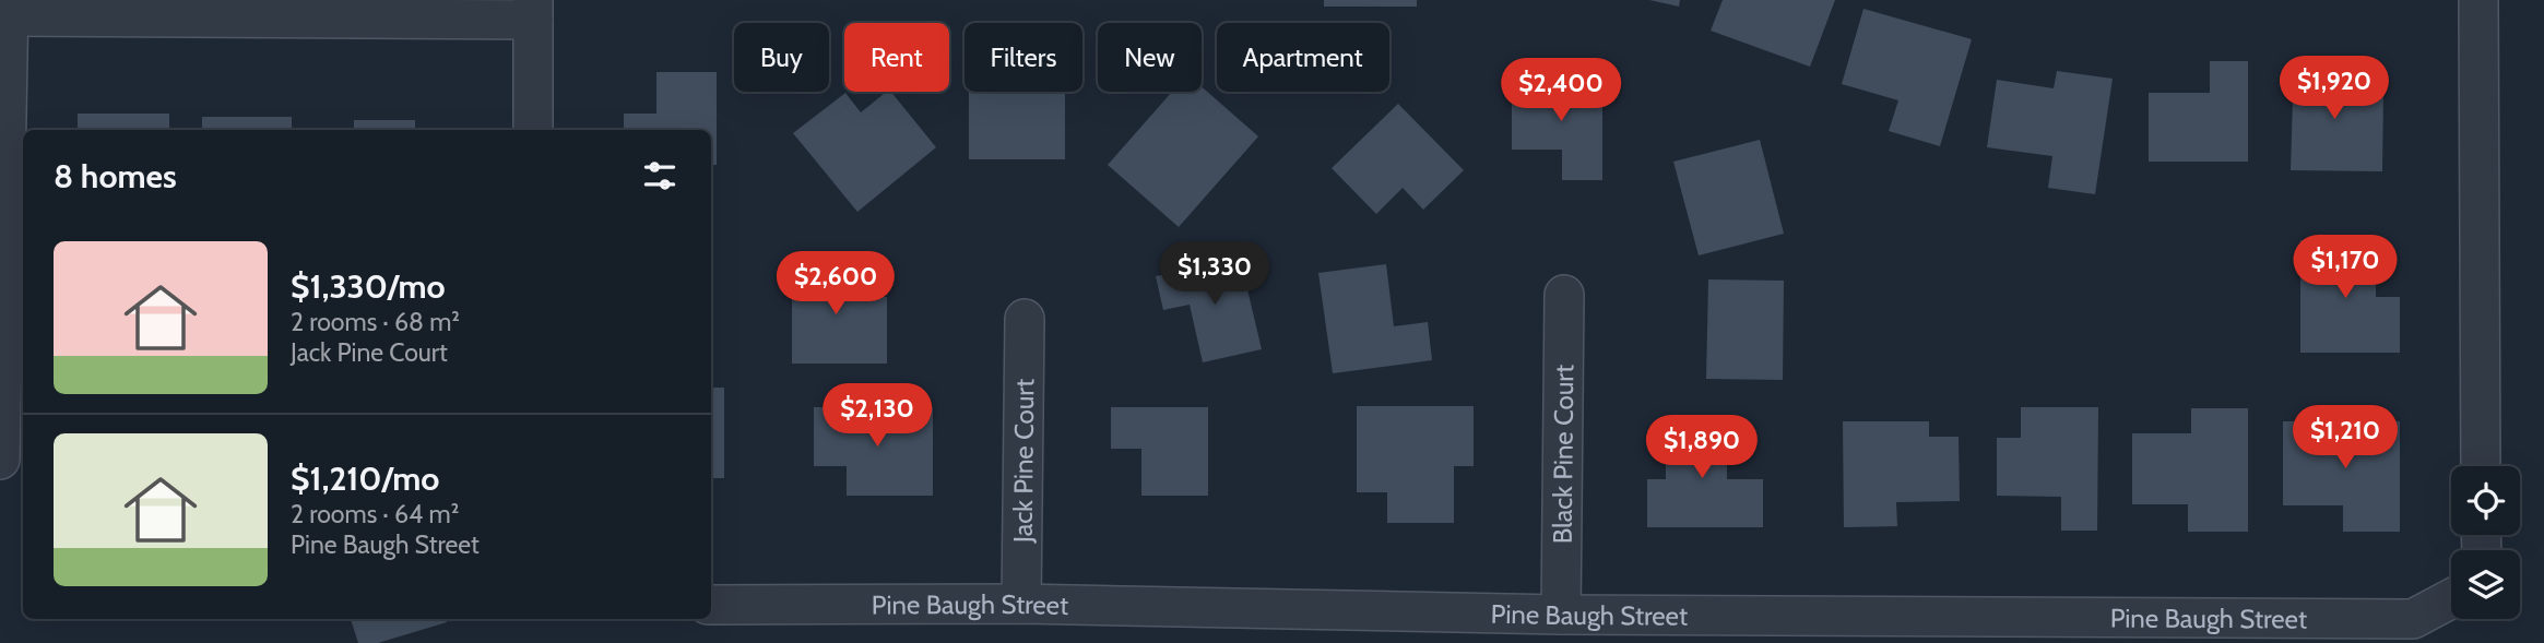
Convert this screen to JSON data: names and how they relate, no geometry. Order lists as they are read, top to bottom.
{
  "streets": {
    "street": ["Black Pine Court", "Jack Pine Court", "Pine Baugh Street"]
  },
  "crossings": [
    ["Black Pine Court", "Pine Baugh Street"],
    ["Jack Pine Court", "Pine Baugh Street"]
  ],
  "page": {
    "chip": [
      "Buy",
      "Rent",
      "Filters",
      "New",
      "Apartment"
    ],
    "price": [
      "$1,920",
      "$2,400",
      "$1,170",
      "$1,330",
      "$2,600",
      "$2,130",
      "$1,210",
      "$1,890"
    ],
    "heading": "8 homes",
    "list": [
      {
        "name": "$1,330/mo",
        "note": "2 rooms · 68 m² · Jack Pine Court"
      },
      {
        "name": "$1,210/mo",
        "note": "2 rooms · 64 m² · Pine Baugh Street"
      }
    ]
  }
}
